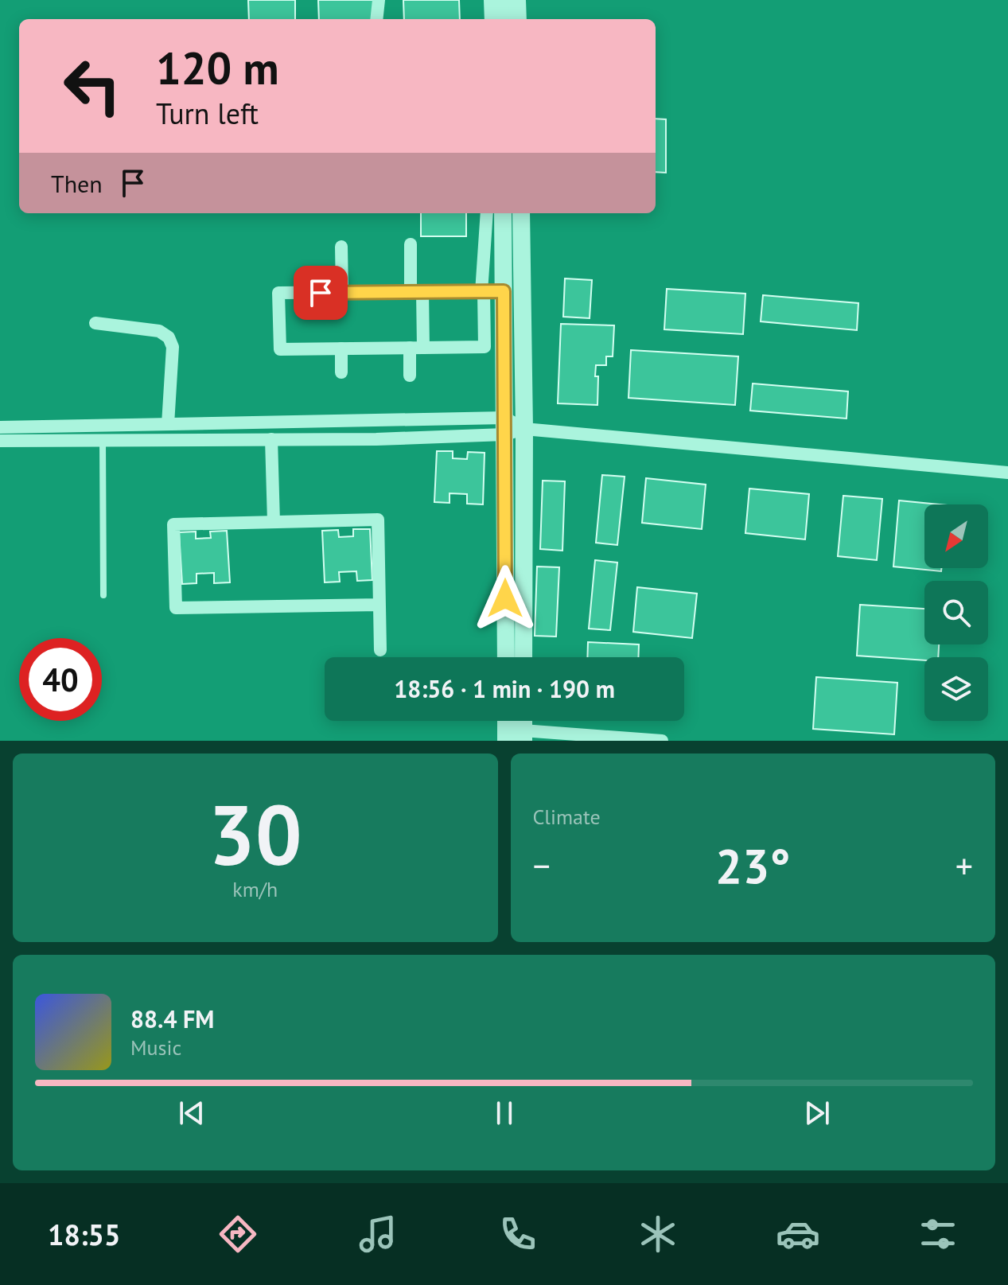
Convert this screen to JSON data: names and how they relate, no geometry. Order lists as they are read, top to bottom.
{
  "north": "bottom left",
  "page": {
    "turn": ["120 m", "Turn left"],
    "then": "Then",
    "limit": "40",
    "trip": "18:56 · 1 min · 190 m",
    "tile": [
      ["30", "km/h"],
      "Climate"
    ],
    "heat": ["−", "23°", "+"],
    "song": ["88.4 FM", "Music"],
    "tabs": "18:55"
  }
}
